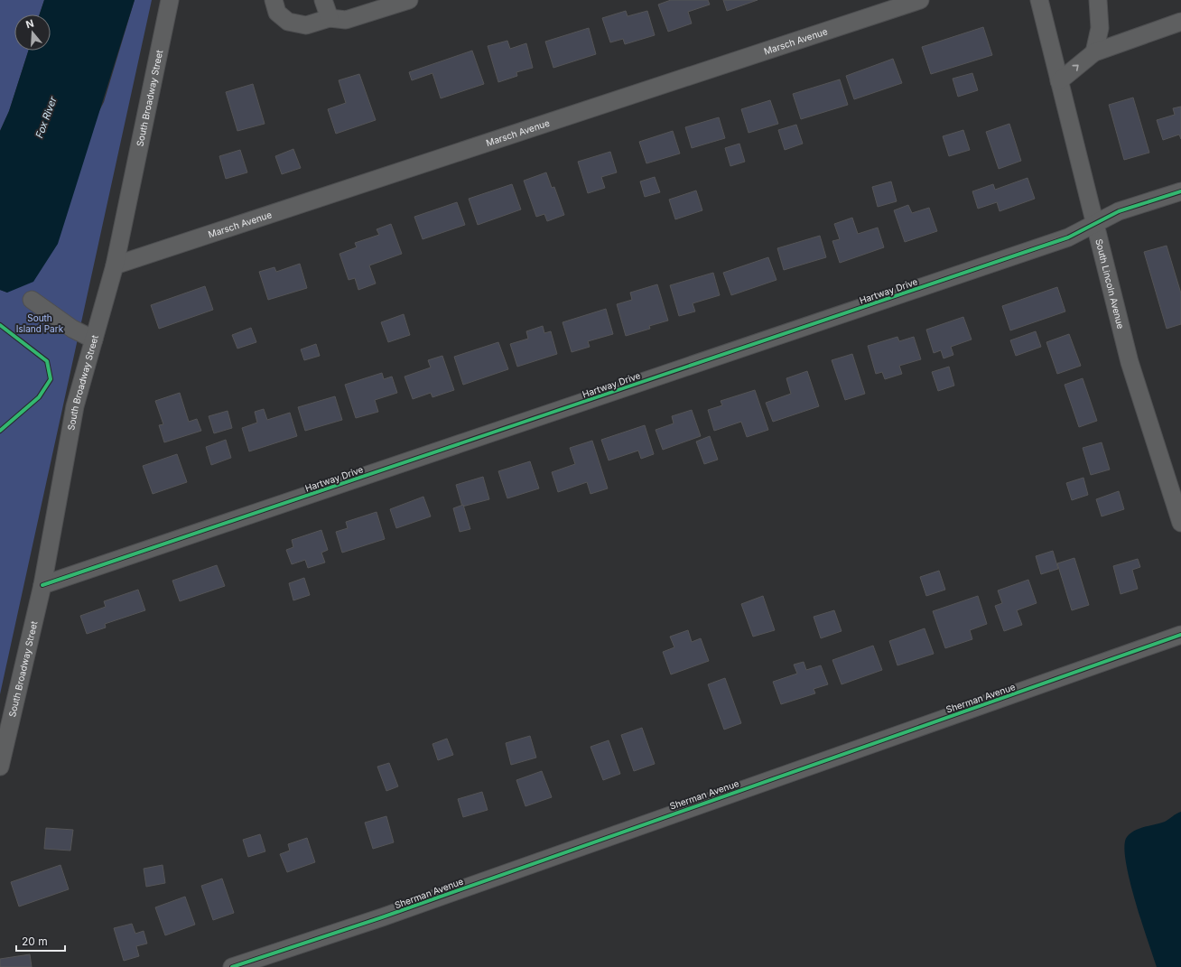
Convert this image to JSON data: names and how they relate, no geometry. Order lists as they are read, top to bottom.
{
  "streets": {
    "street": [
      "Marsch Avenue",
      "South Broadway Street",
      "South Lincoln Avenue",
      "Hartway Drive",
      "Sherman Avenue"
    ]
  },
  "crossings": [
    ["Marsch Avenue", "South Broadway Street"],
    ["South Broadway Street", "Hartway Drive"],
    ["South Lincoln Avenue", "Hartway Drive"]
  ],
  "water": ["Fox River"],
  "parks": ["South Island Park"],
  "scale_bar": "20 m",
  "north": "top"
}
